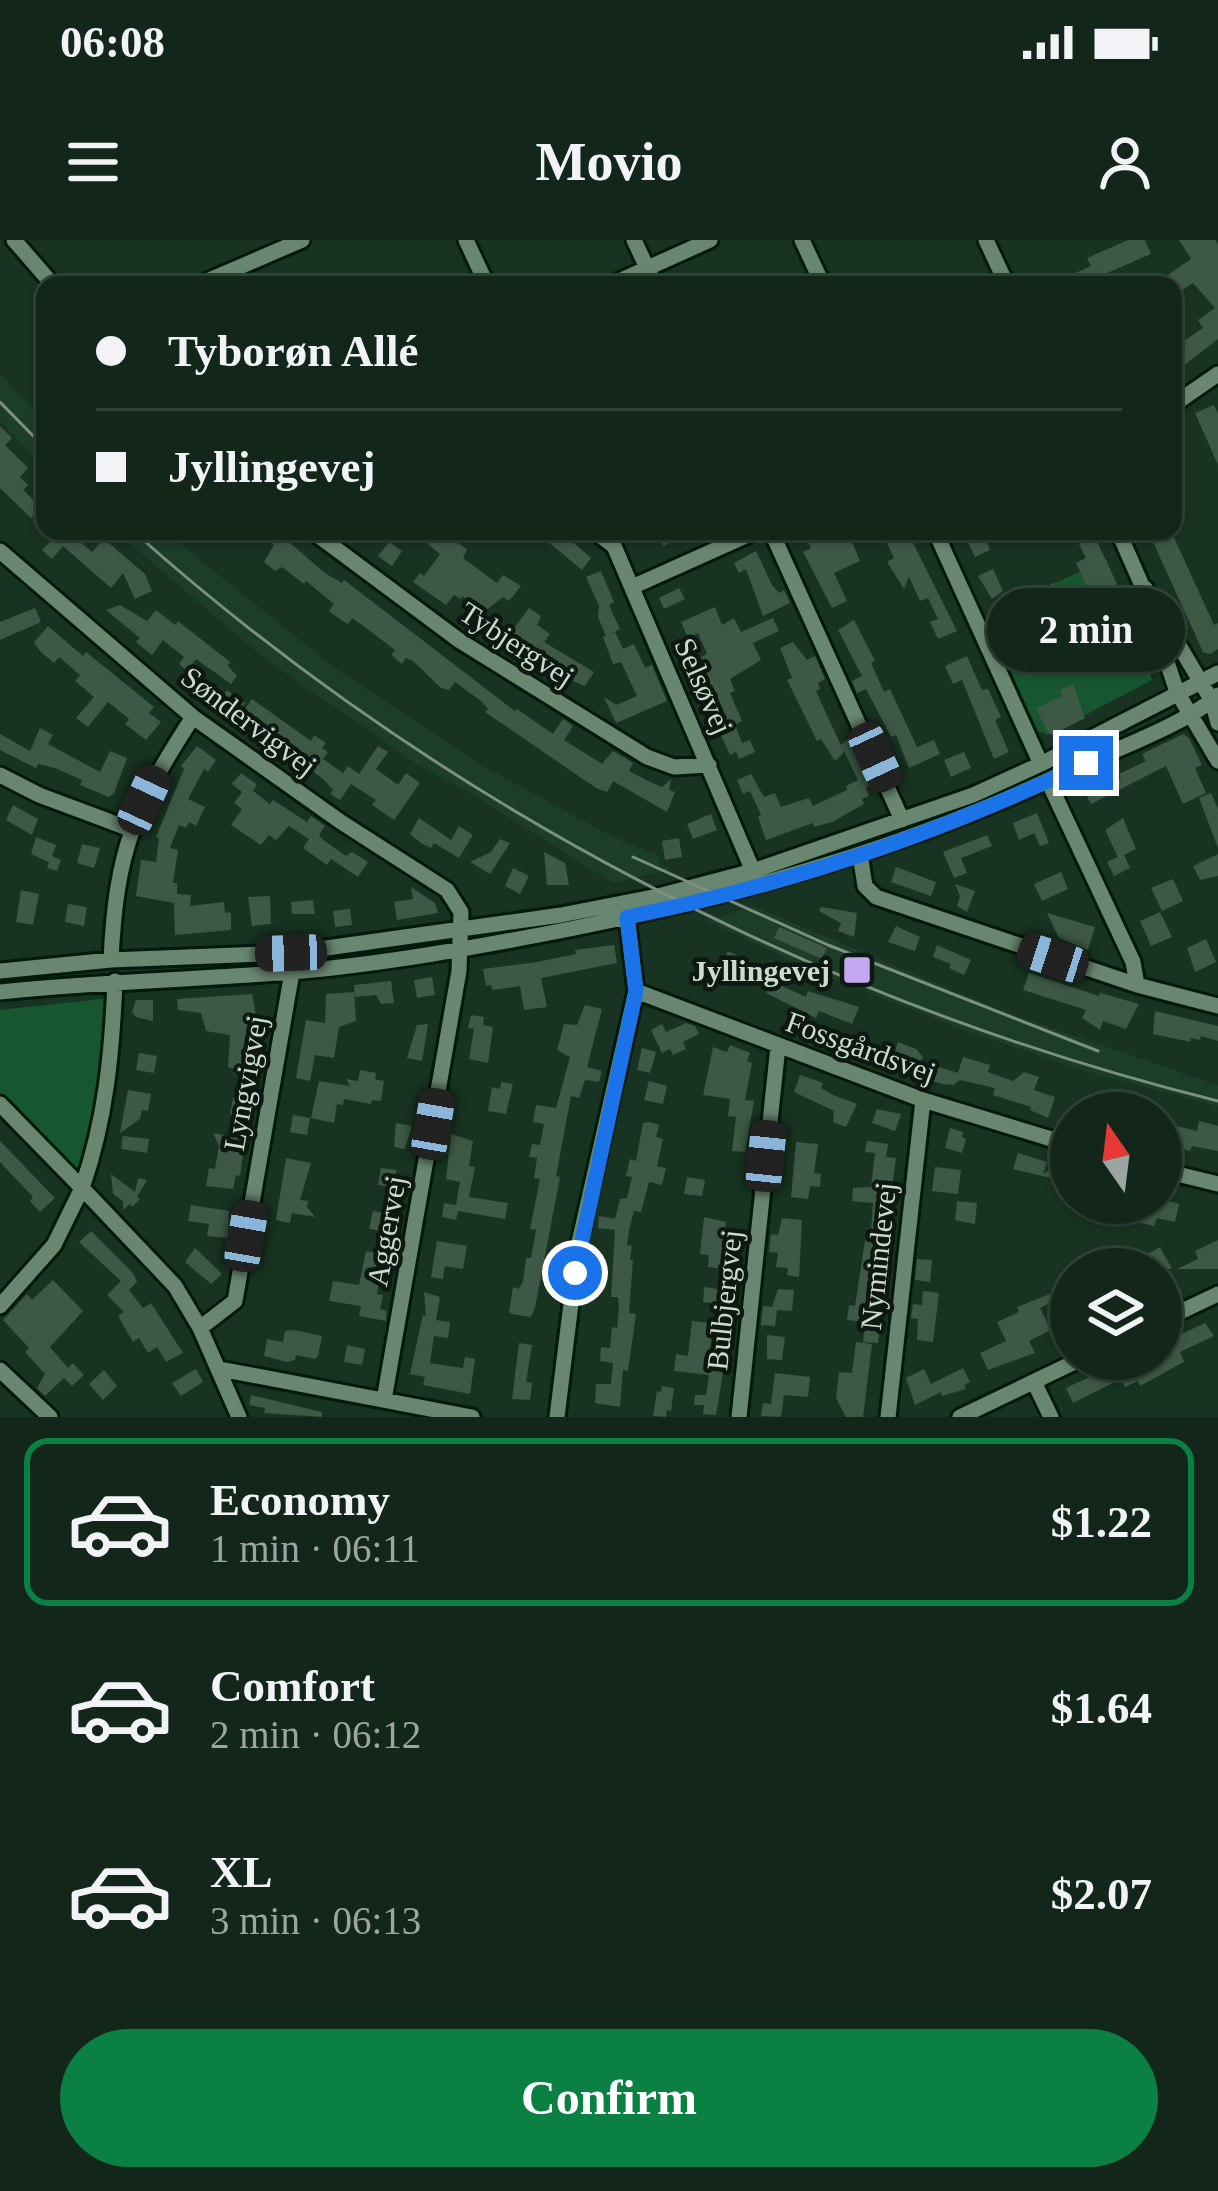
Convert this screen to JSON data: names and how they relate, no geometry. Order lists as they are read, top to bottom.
{
  "streets": {
    "street": [
      "Tybjergvej",
      "Selsøvej",
      "Søndervigvej",
      "Fossgårdsvej",
      "Lyngvigvej",
      "Aggervej",
      "Nymindevej",
      "Bulbjergvej"
    ]
  },
  "crossings": [
    ["Tybjergvej", "Selsøvej"],
    ["Søndervigvej", "Aggervej"],
    ["Fossgårdsvej", "Nymindevej"],
    ["Fossgårdsvej", "Bulbjergvej"]
  ],
  "places": {
    "transit": ["Jyllingevej"]
  },
  "north": "top",
  "page": {
    "status": "06:08",
    "header": "Movio",
    "banner": ["Tyborøn Allé", "Jyllingevej"],
    "bubble": "2 min",
    "list": [
      {
        "name": "Economy",
        "note": "1 min · 06:11",
        "value": "$1.22"
      },
      {
        "name": "Comfort",
        "note": "2 min · 06:12",
        "value": "$1.64"
      },
      {
        "name": "XL",
        "note": "3 min · 06:13",
        "value": "$2.07"
      }
    ],
    "buttons": "Confirm"
  }
}
